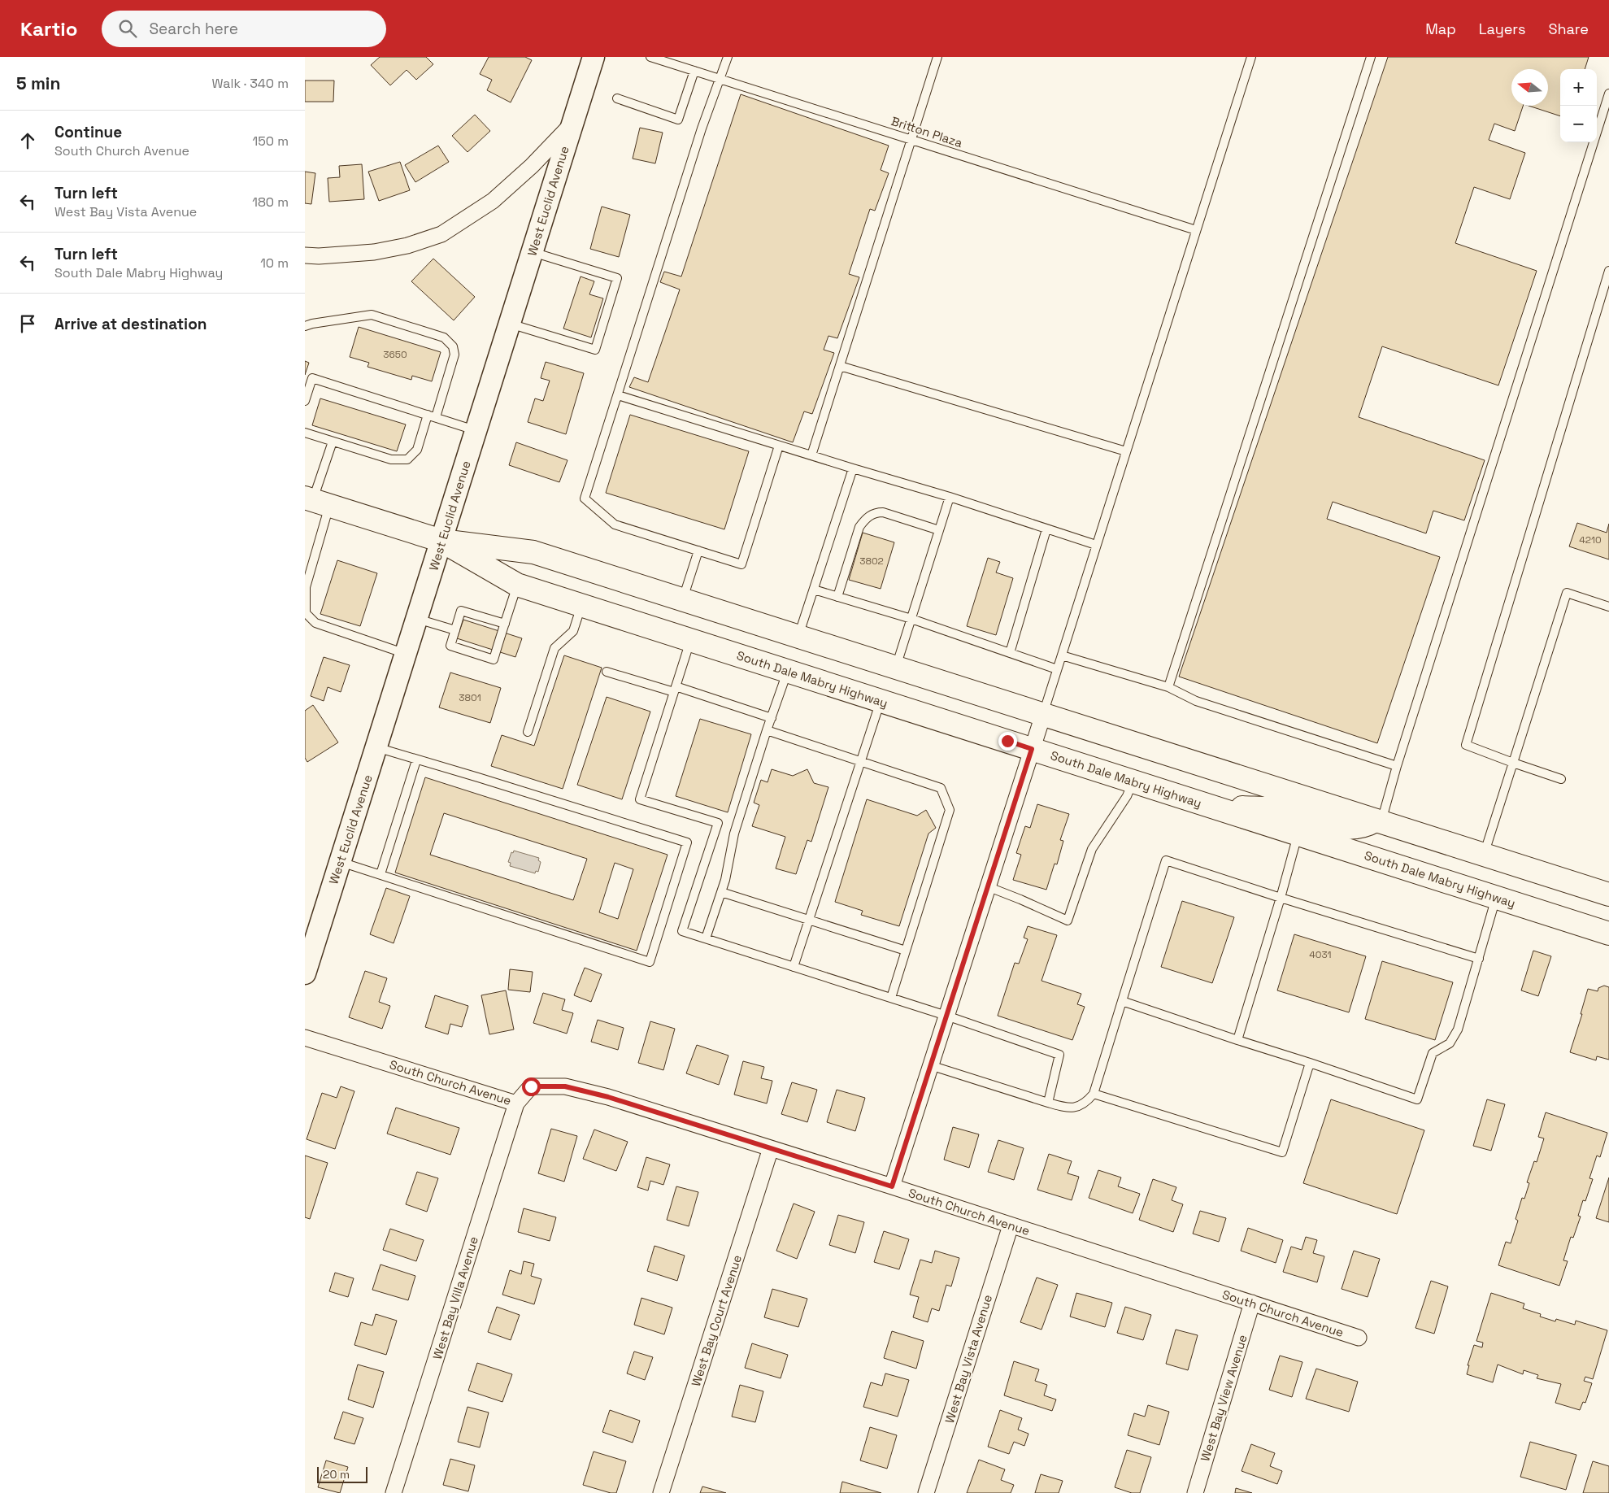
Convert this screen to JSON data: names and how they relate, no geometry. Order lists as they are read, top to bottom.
{
  "streets": {
    "main road": ["South Dale Mabry Highway"],
    "street": [
      "West Euclid Avenue",
      "South Church Avenue",
      "West Bay Villa Avenue",
      "West Bay Court Avenue",
      "West Bay Vista Avenue",
      "West Bay View Avenue"
    ],
    "lane": ["Britton Plaza"]
  },
  "crossings": [
    ["West Euclid Avenue", "South Dale Mabry Highway"],
    ["South Church Avenue", "West Bay Villa Avenue"],
    ["South Church Avenue", "West Bay Court Avenue"],
    ["South Church Avenue", "West Bay Vista Avenue"],
    ["South Church Avenue", "West Bay View Avenue"]
  ],
  "house_numbers": [
    "3650",
    "4210",
    "3802",
    "3801",
    "4031"
  ],
  "scale_bar": "20 m",
  "north": "left",
  "page": {
    "header": "Kartio",
    "search": "Search here",
    "nav": ["Map", "Layers", "Share"],
    "heading": ["5 min", "Walk · 340 m"],
    "map_buttons": ["+", "−"],
    "list": [
      ["Continue", "South Church Avenue", "150 m"],
      ["Turn left", "West Bay Vista Avenue", "180 m"],
      ["Turn left", "South Dale Mabry Highway", "10 m"],
      "Arrive at destination"
    ],
    "scale": "20 m"
  }
}
